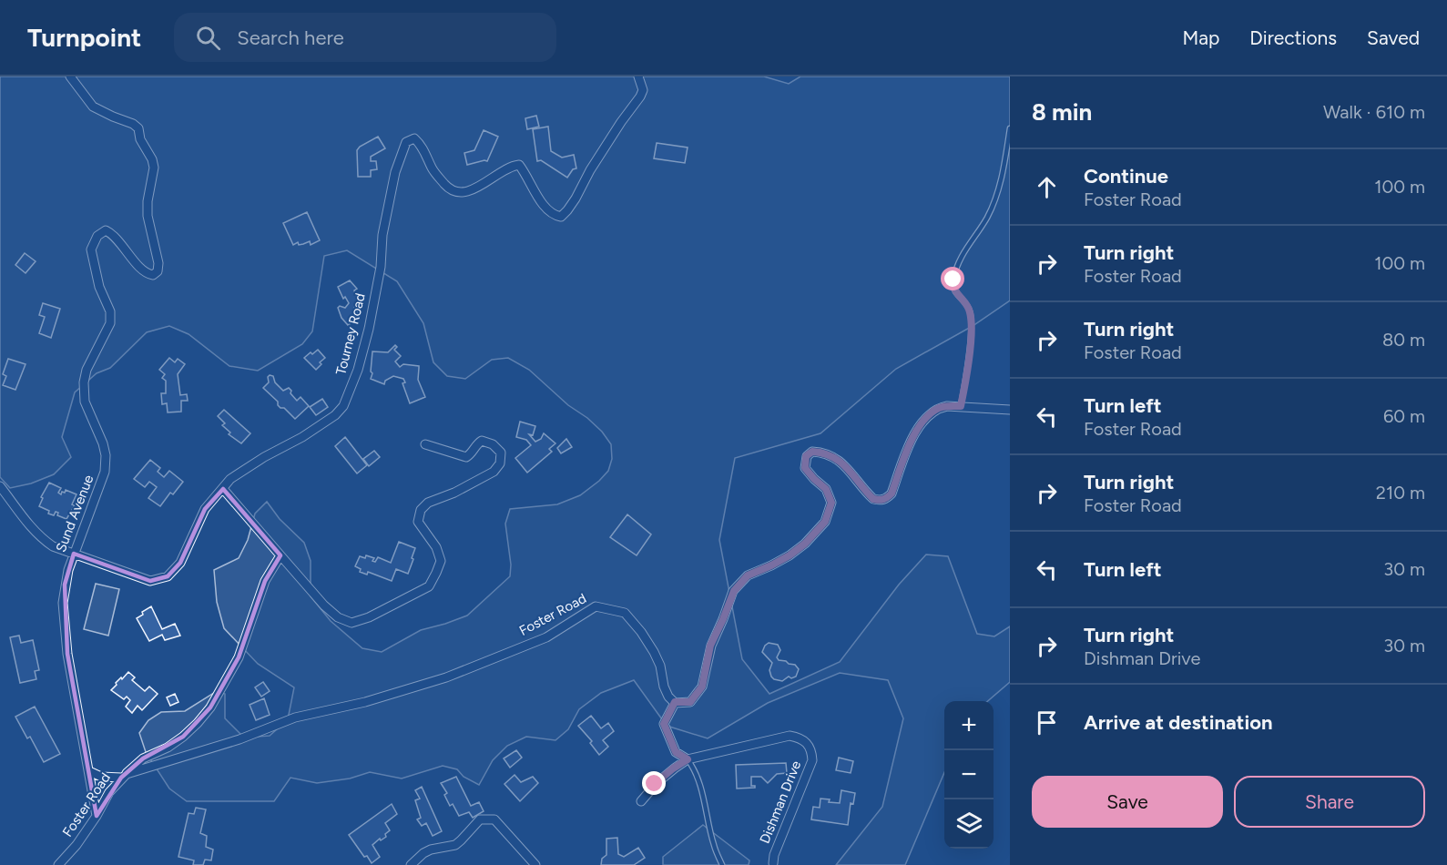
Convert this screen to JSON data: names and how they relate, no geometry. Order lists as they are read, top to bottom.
{
  "streets": {
    "street": [
      "Tourney Road",
      "Sund Avenue",
      "Foster Road",
      "Dishman Drive"
    ]
  },
  "crossings": [
    ["Sund Avenue", "Foster Road"]
  ],
  "page": {
    "header": "Turnpoint",
    "search": "Search here",
    "nav": ["Map", "Directions", "Saved"],
    "heading": ["8 min", "Walk · 610 m"],
    "list": [
      ["Continue", "Foster Road", "100 m"],
      ["Turn right", "Foster Road", "100 m"],
      ["Turn right", "Foster Road", "80 m"],
      ["Turn left", "Foster Road", "60 m"],
      ["Turn right", "Foster Road", "210 m"],
      ["Turn left", "30 m"],
      ["Turn right", "Dishman Drive", "30 m"],
      "Arrive at destination"
    ],
    "map_buttons": ["+", "−"],
    "buttons": ["Save", "Share"]
  }
}
